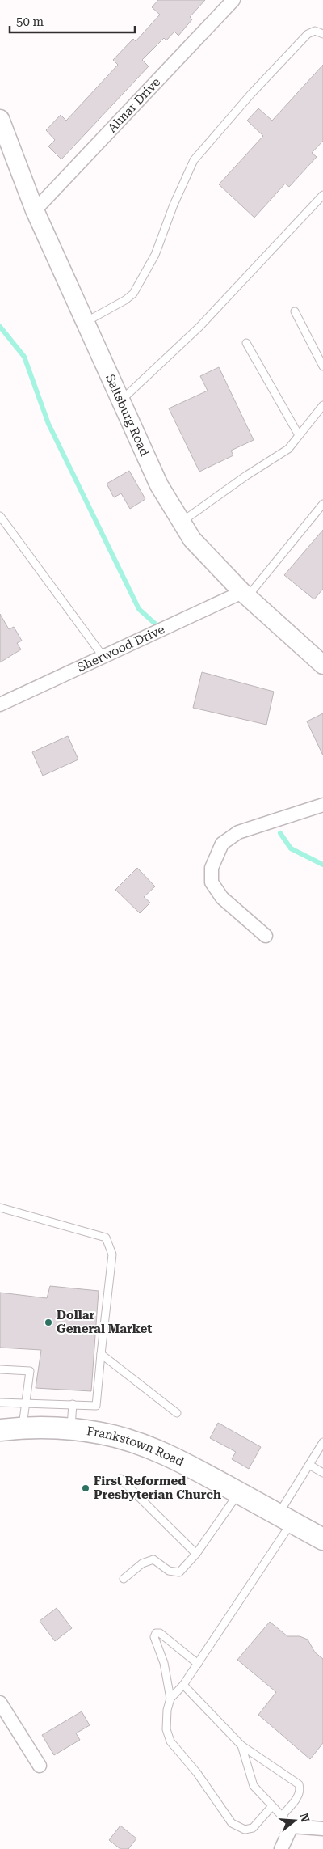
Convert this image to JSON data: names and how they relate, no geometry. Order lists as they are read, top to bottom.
{
  "streets": {
    "main road": ["Saltsburg Road", "Frankstown Road"],
    "street": ["Almar Drive", "Sherwood Drive"]
  },
  "crossings": [
    ["Almar Drive", "Saltsburg Road"],
    ["Saltsburg Road", "Sherwood Drive"]
  ],
  "places": ["Dollar General Market", "First Reformed Presbyterian Church"],
  "scale_bar": "50 m",
  "north": "right"
}
